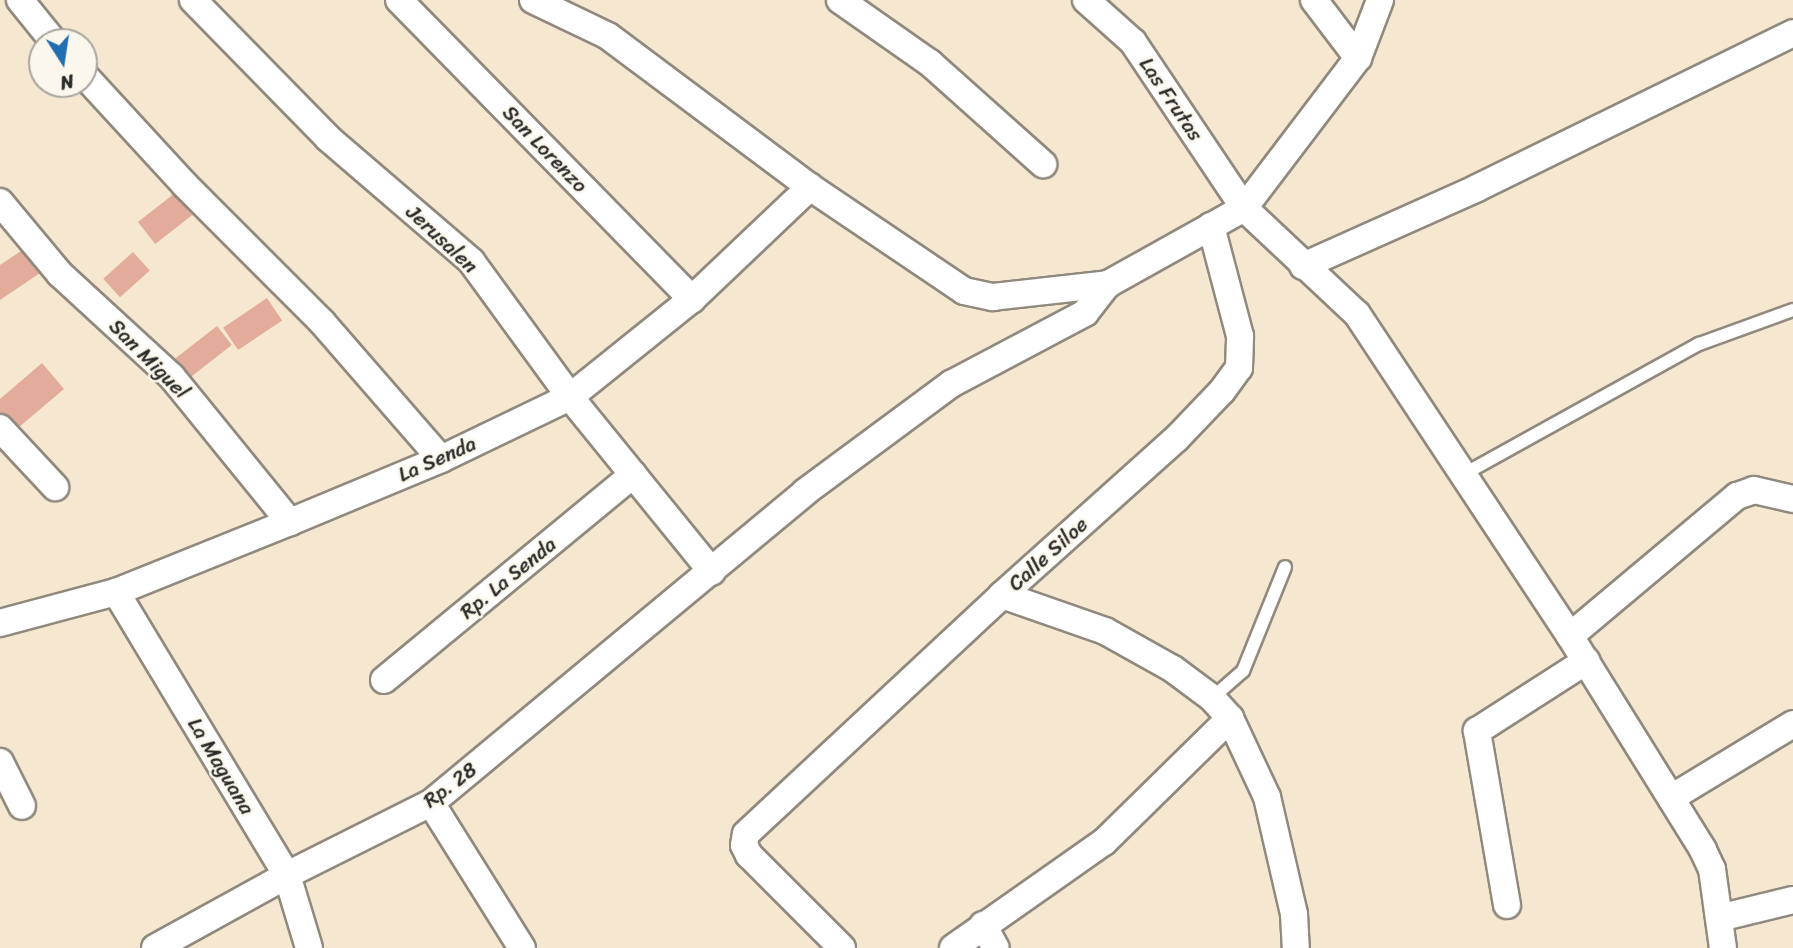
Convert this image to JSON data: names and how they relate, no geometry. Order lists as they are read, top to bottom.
{
  "streets": {
    "street": [
      "Las Frutas",
      "San Lorenzo",
      "Jerusalen",
      "San Miguel",
      "La Senda",
      "Calle Siloe",
      "Rp. La Senda",
      "La Maguana",
      "Rp. 28"
    ]
  },
  "crossings": [
    ["San Lorenzo", "La Senda"],
    ["Jerusalen", "La Senda"],
    ["Jerusalen", "Rp. La Senda"],
    ["Jerusalen", "Rp. 28"],
    ["San Miguel", "La Senda"],
    ["La Senda", "La Maguana"],
    ["La Maguana", "Rp. 28"]
  ],
  "north": "bottom"
}
